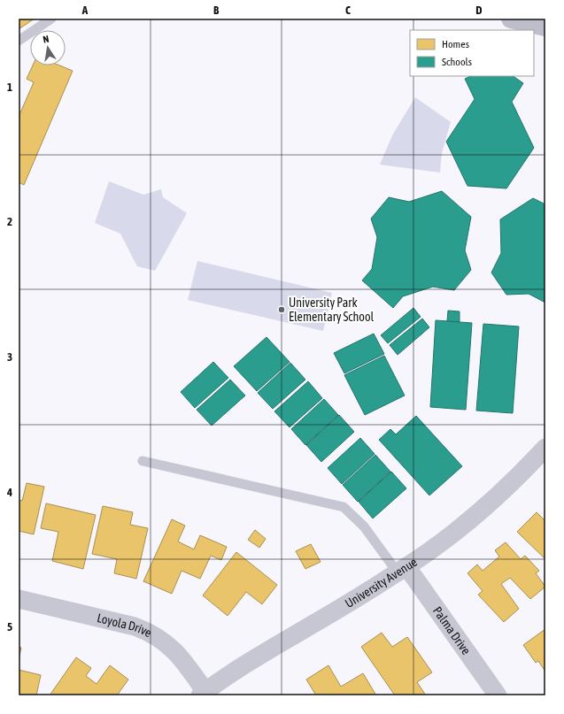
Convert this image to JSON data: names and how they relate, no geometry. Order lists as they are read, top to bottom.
{
  "streets": {
    "street": ["University Avenue", "Loyola Drive", "Palma Drive"]
  },
  "crossings": [
    ["University Avenue", "Loyola Drive"],
    ["University Avenue", "Palma Drive"]
  ],
  "places": ["University Park Elementary School"],
  "legend": ["Homes", "Schools"],
  "north": "top",
  "grid": {
    "columns": [
      "A",
      "B",
      "C",
      "D"
    ],
    "rows": [
      "1",
      "2",
      "3",
      "4",
      "5"
    ]
  }
}
